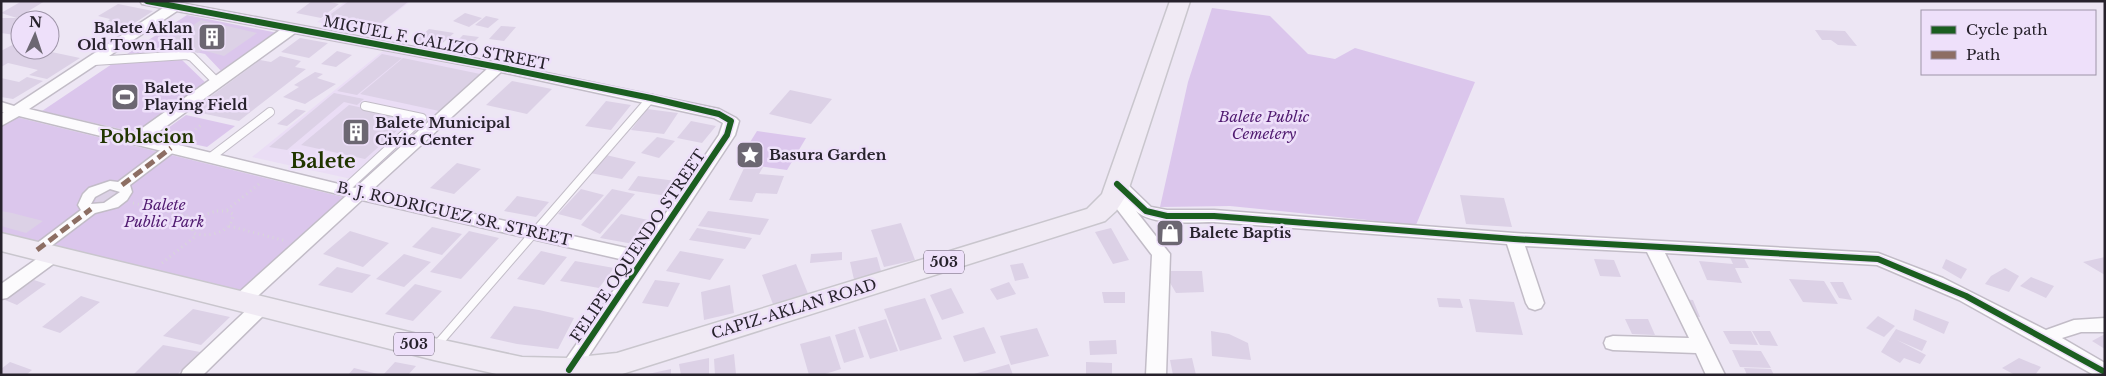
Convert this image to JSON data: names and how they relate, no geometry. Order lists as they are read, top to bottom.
{
  "streets": {
    "main road": ["503", "CAPIZ-AKLAN ROAD"],
    "street": ["MIGUEL F. CALIZO STREET", "B. J. RODRIGUEZ SR. STREET", "FELIPE OQUENDO STREET"]
  },
  "crossings": [
    ["MIGUEL F. CALIZO STREET", "FELIPE OQUENDO STREET"],
    ["B. J. RODRIGUEZ SR. STREET", "FELIPE OQUENDO STREET"],
    ["FELIPE OQUENDO STREET", "CAPIZ-AKLAN ROAD"],
    ["503", "CAPIZ-AKLAN ROAD"]
  ],
  "districts": ["Poblacion", "Balete"],
  "parks": ["Balete Public Cemetery", "Balete Public Park"],
  "places": {
    "building": ["Balete Aklan Old Town Hall", "Balete Municipal Civic Center"],
    "sports": ["Balete Playing Field"],
    "place": ["Basura Garden"],
    "shop": ["Balete Baptis"]
  },
  "legend": ["Cycle path", "Path"],
  "north": "top"
}
